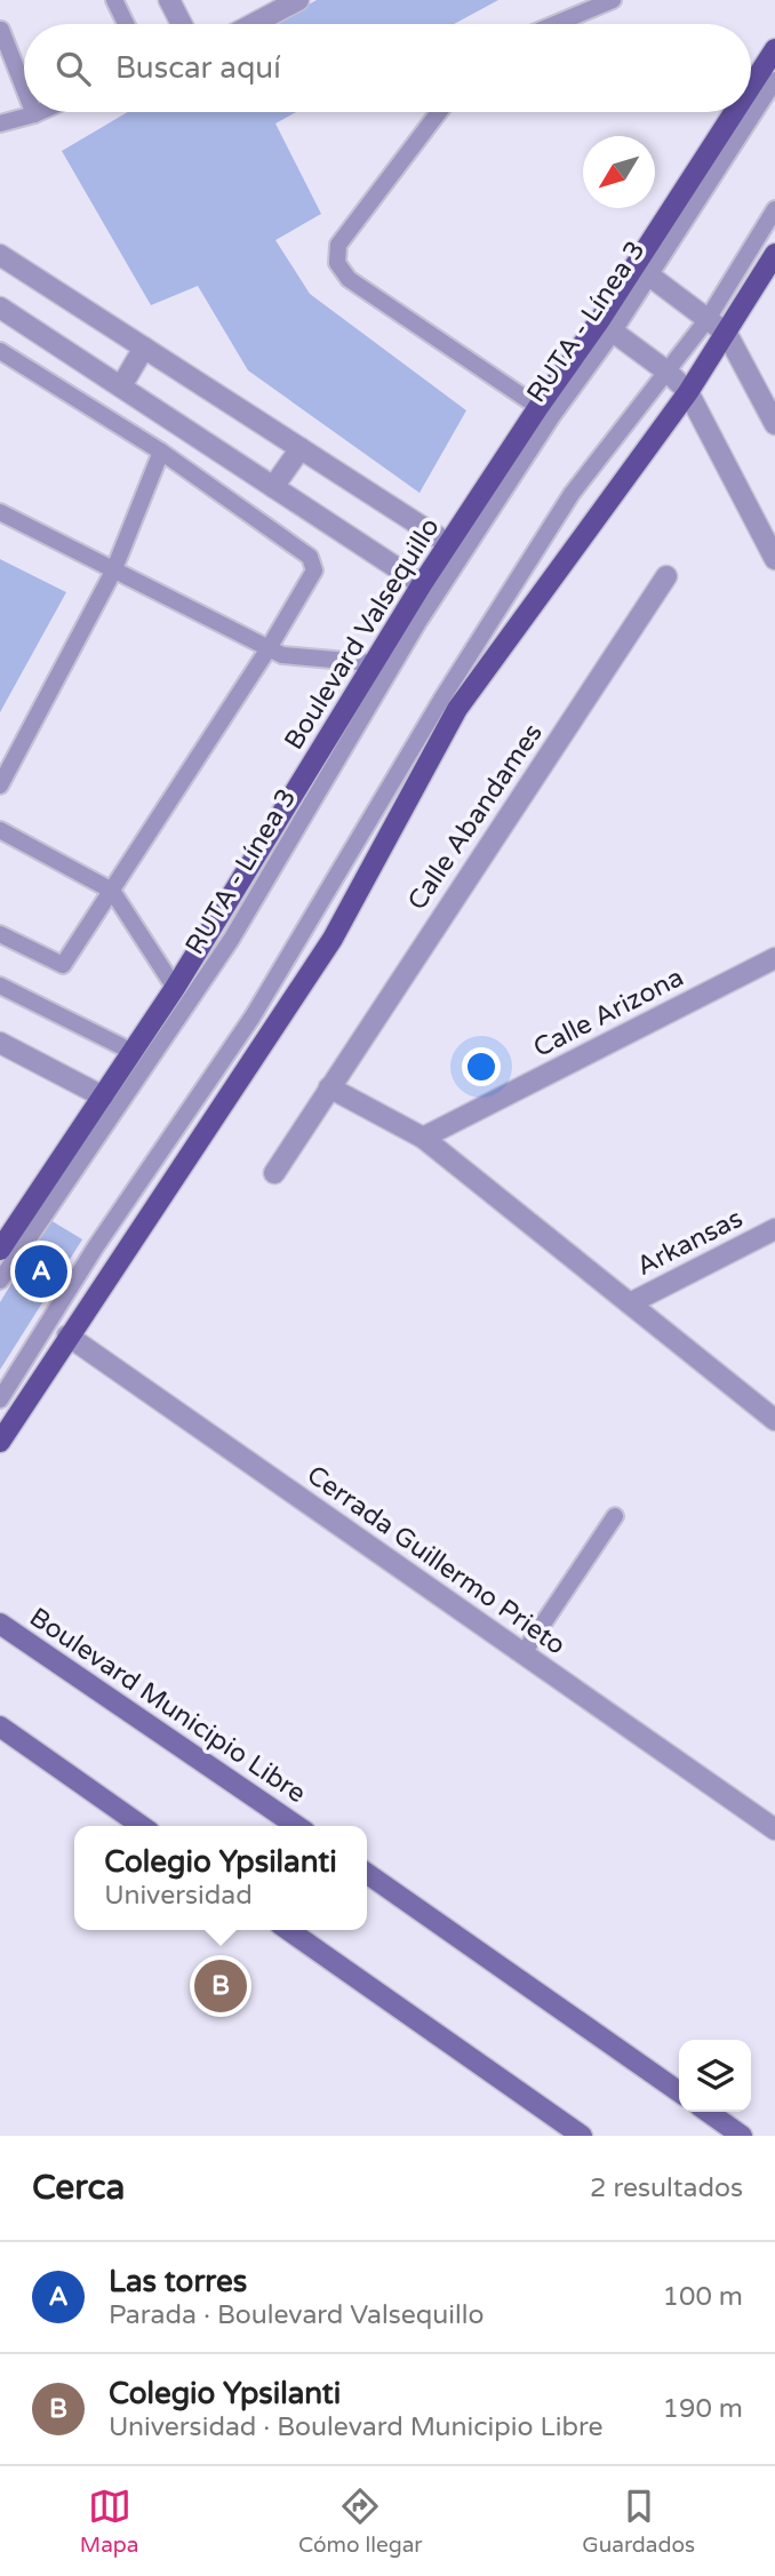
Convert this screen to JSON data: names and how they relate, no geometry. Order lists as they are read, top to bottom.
{
  "streets": {
    "main road": ["Boulevard Valsequillo", "Boulevard Municipio Libre"],
    "street": [
      "Calle Abandames",
      "Calle Arizona",
      "Arkansas",
      "Cerrada Guillermo Prieto"
    ],
    "lane": ["RUTA - Línea 3"]
  },
  "crossings": [
    ["RUTA - Línea 3", "Boulevard Valsequillo"]
  ],
  "north": "bottom left",
  "page": {
    "search": "Buscar aquí",
    "pins": ["A", "B"],
    "popup": ["Colegio Ypsilanti", "Universidad"],
    "heading": ["Cerca", "2 resultados"],
    "list": [
      {
        "mark": "A",
        "name": "Las torres",
        "note": "Parada · Boulevard Valsequillo",
        "value": "100 m"
      },
      {
        "mark": "B",
        "name": "Colegio Ypsilanti",
        "note": "Universidad · Boulevard Municipio Libre",
        "value": "190 m"
      }
    ],
    "nav": ["Mapa", "Cómo llegar", "Guardados"]
  }
}
